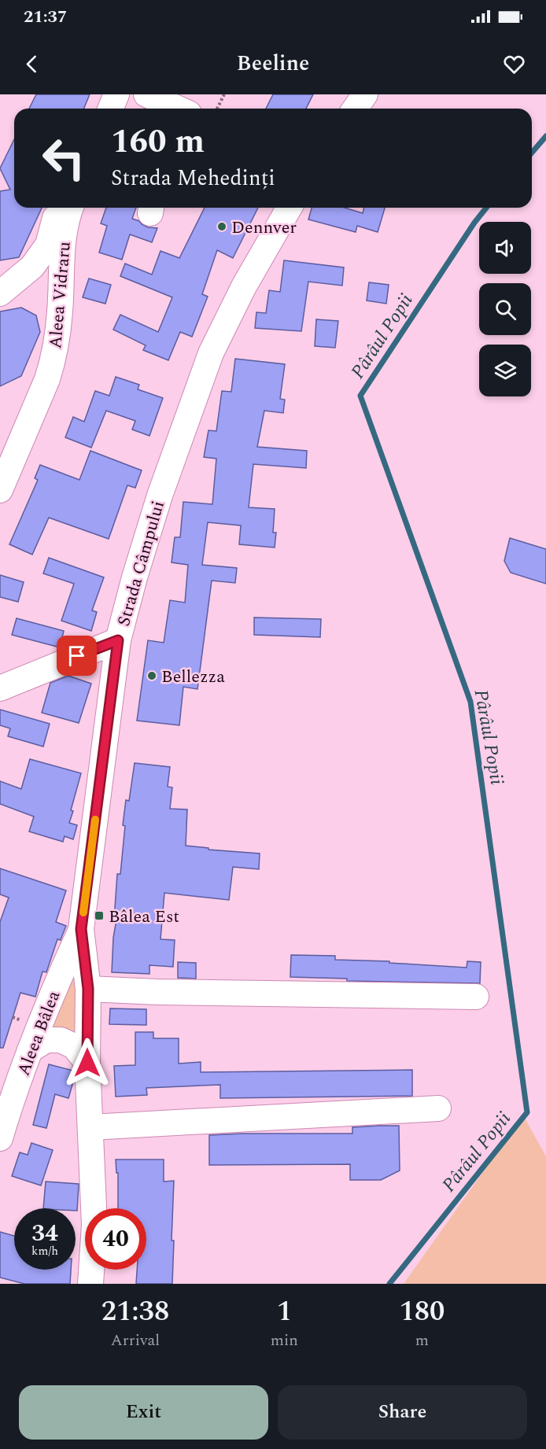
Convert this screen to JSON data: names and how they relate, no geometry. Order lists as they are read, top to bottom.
{
  "streets": {
    "street": ["Aleea Vidraru", "Strada Câmpului", "Aleea Bâlea"]
  },
  "crossings": [
    ["Strada Câmpului", "Aleea Bâlea"]
  ],
  "water": ["Pârâul Popii"],
  "places": {
    "other": ["Dennver", "Bellezza"],
    "transit": ["Bâlea Est"]
  },
  "page": {
    "status": "21:37",
    "header": "Beeline",
    "turn": ["160 m", "Strada Mehedinți"],
    "speed": "34 km/h",
    "limit": "40",
    "eta": [
      "21:38",
      "Arrival",
      "1",
      "min",
      "180",
      "m"
    ],
    "buttons": ["Exit", "Share"]
  }
}
